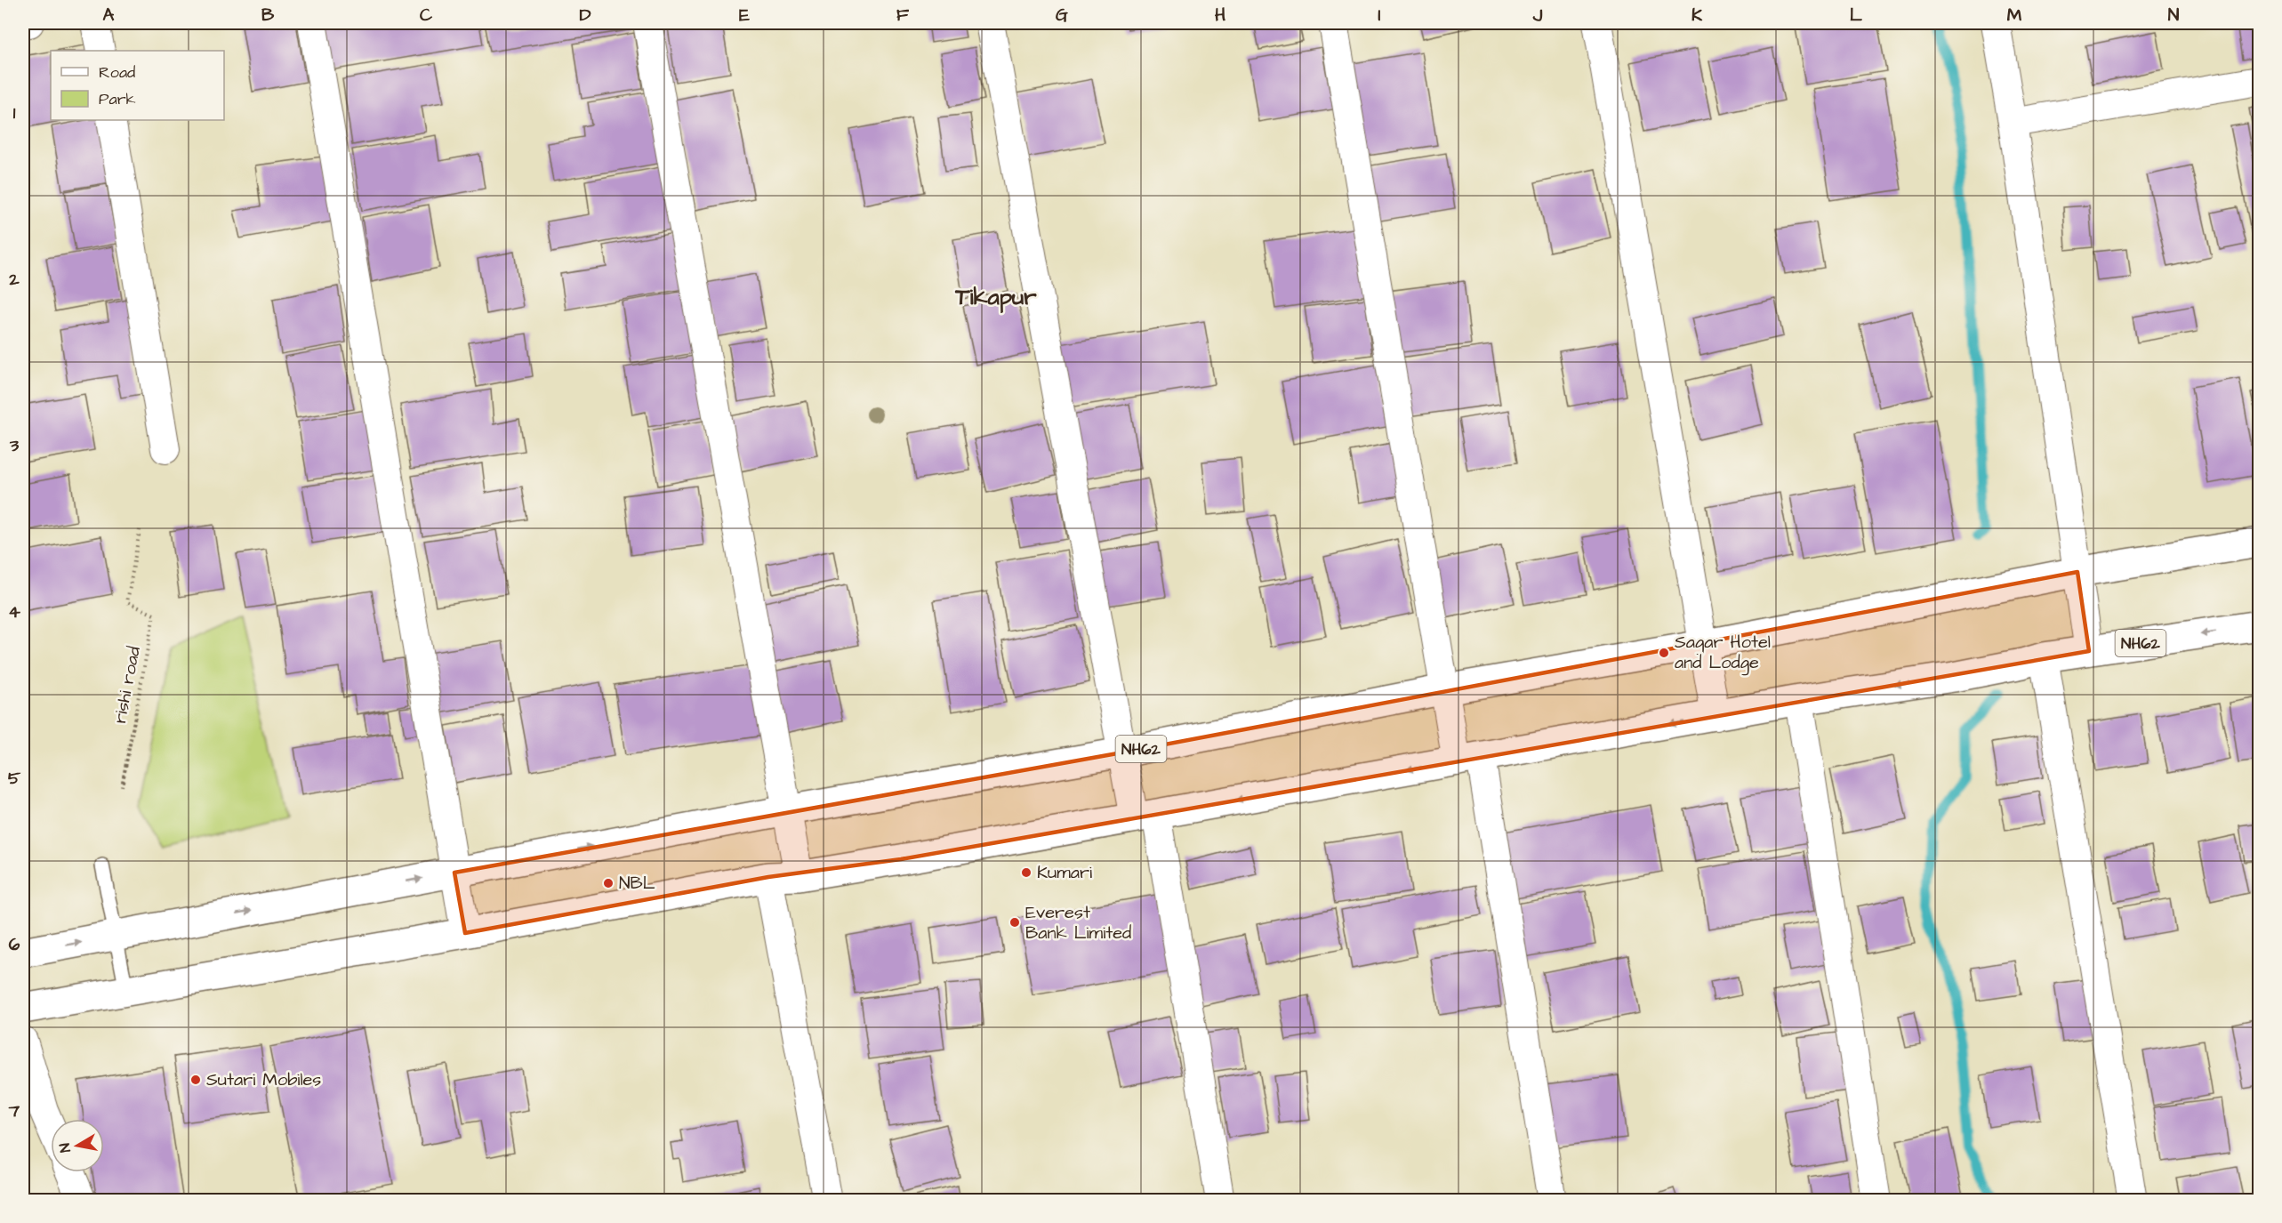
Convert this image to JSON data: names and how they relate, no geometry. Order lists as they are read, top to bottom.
{
  "streets": {
    "main road": ["NH62"],
    "path": ["rishi road"]
  },
  "districts": ["Tikapur"],
  "places": [
    "Sagar Hotel and Lodge",
    "Kumari",
    "NBL",
    "Everest Bank Limited",
    "Sutari Mobiles"
  ],
  "legend": ["Road", "Park"],
  "north": "left",
  "grid": {
    "columns": [
      "A",
      "B",
      "C",
      "D",
      "E",
      "F",
      "G",
      "H",
      "I",
      "J",
      "K",
      "L",
      "M",
      "N"
    ],
    "rows": [
      "1",
      "2",
      "3",
      "4",
      "5",
      "6",
      "7"
    ]
  }
}
